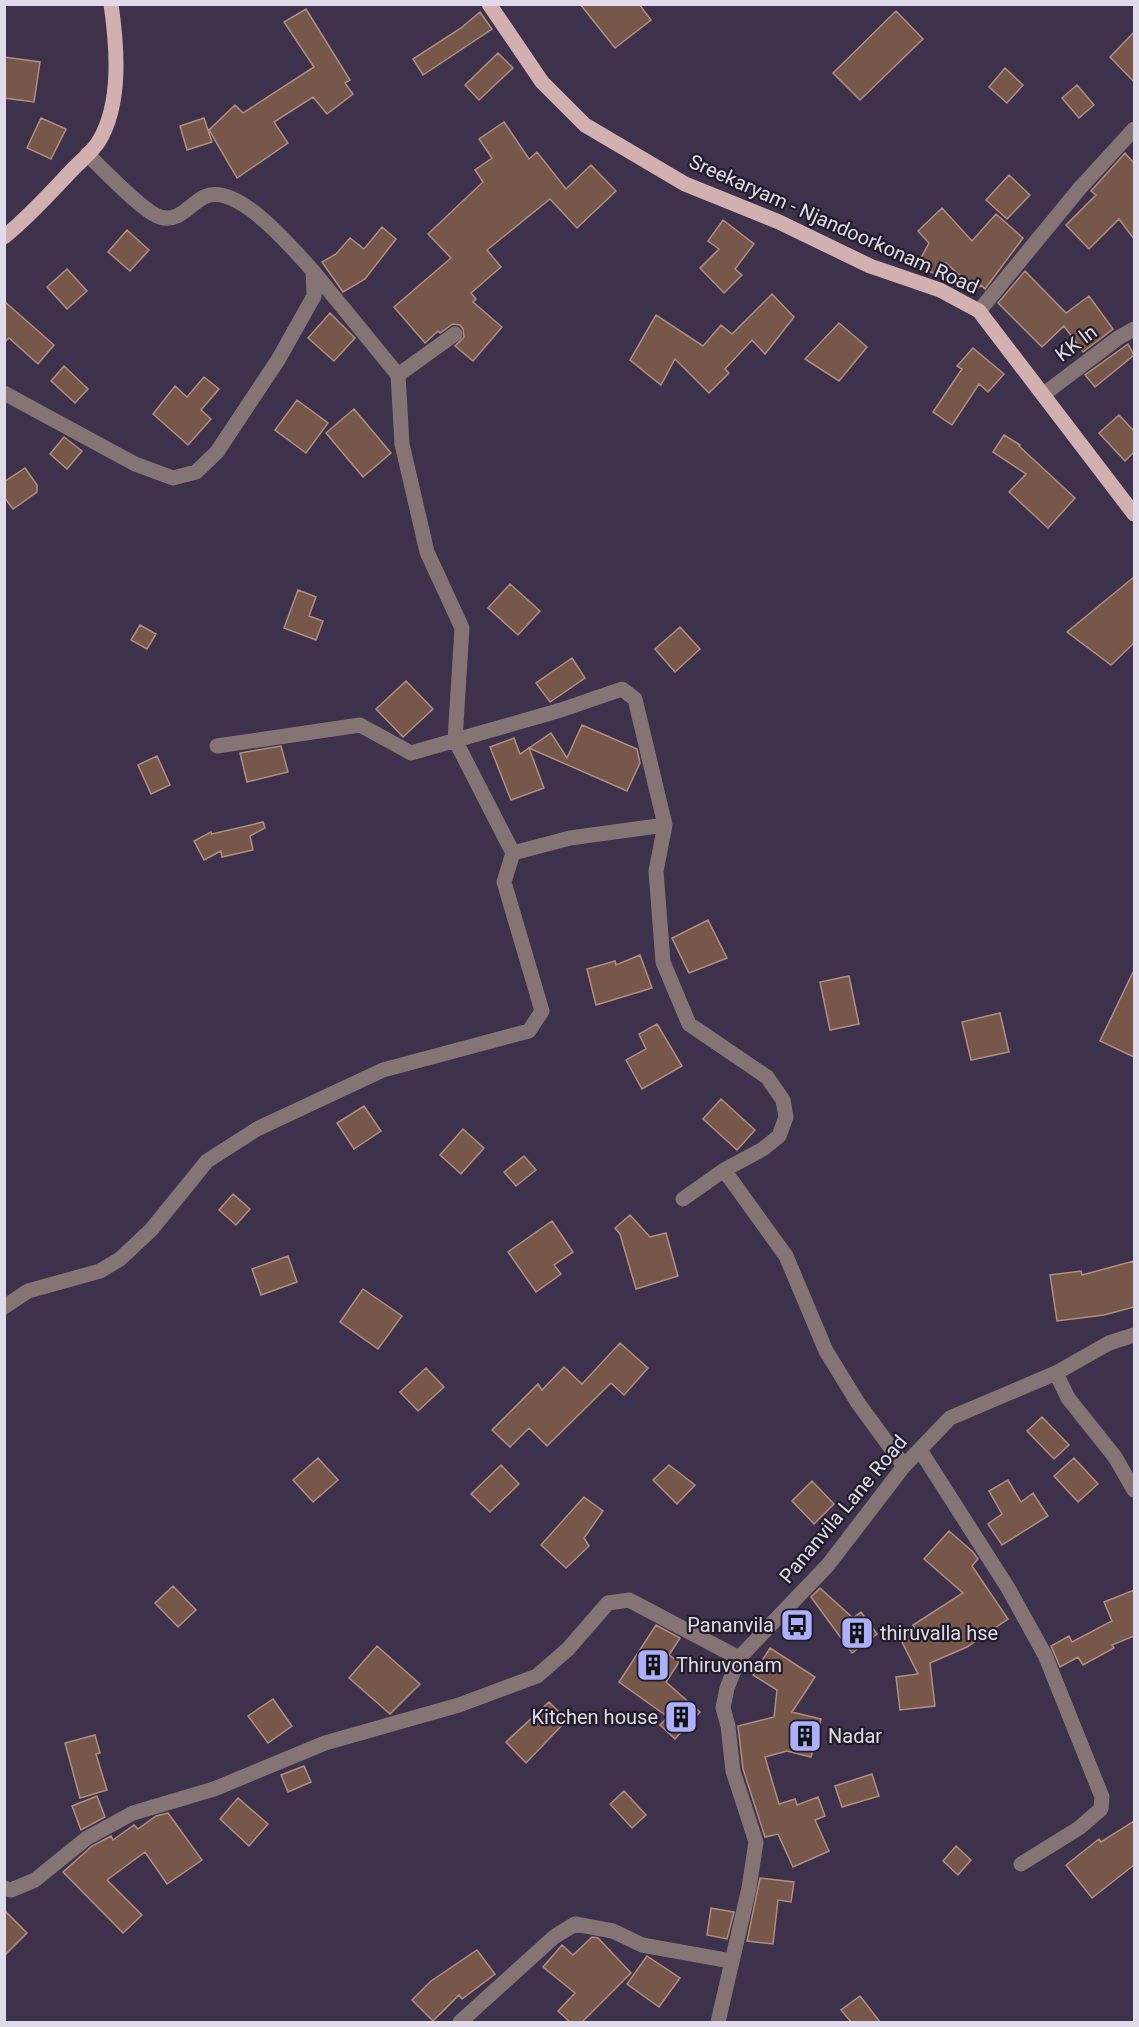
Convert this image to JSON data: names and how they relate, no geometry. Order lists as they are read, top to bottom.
{
  "streets": {
    "main road": ["Sreekaryam - Njandoorkonam Road"],
    "street": ["KK ln", "Pananvila Lane Road"]
  },
  "crossings": [
    ["Sreekaryam - Njandoorkonam Road", "KK ln"]
  ],
  "places": {
    "bus stop": ["Pananvila"],
    "building": [
      "thiruvalla hse",
      "Thiruvonam",
      "Kitchen house",
      "Nadar"
    ]
  }
}
